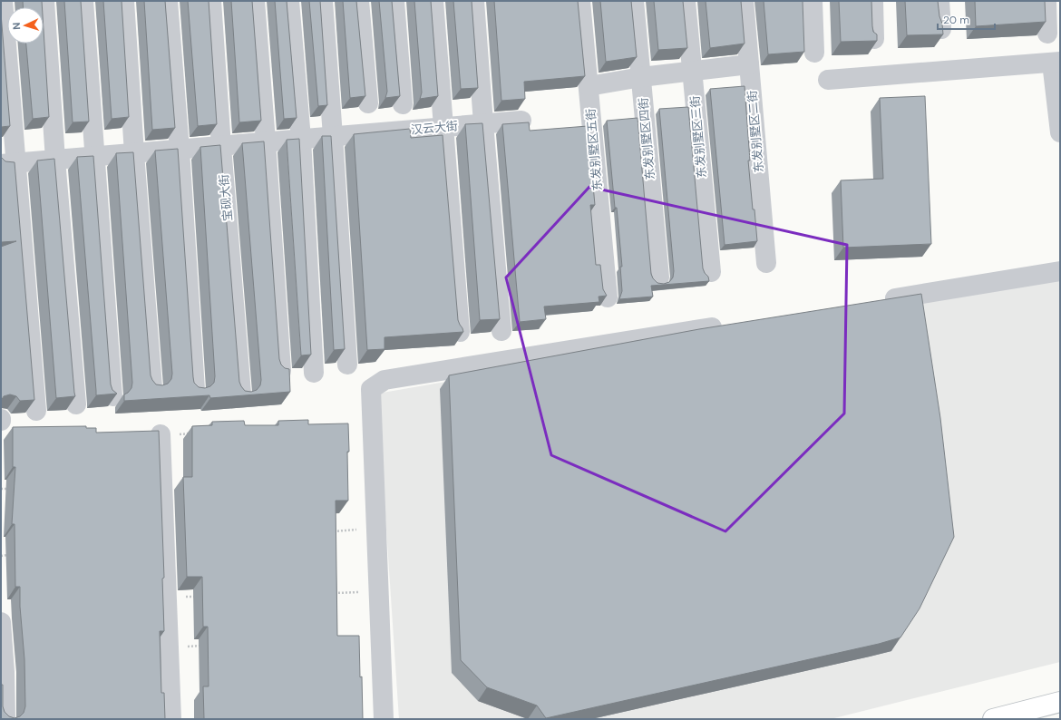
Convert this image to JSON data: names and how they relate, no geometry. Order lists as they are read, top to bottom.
{
  "streets": {
    "street": [
      "汉云大街",
      "东发别墅区二街",
      "东发别墅区三街",
      "东发别墅区四街",
      "东发别墅区五街",
      "宝砚大街"
    ]
  },
  "crossings": [
    ["汉云大街", "宝砚大街"]
  ],
  "scale_bar": "20 m",
  "north": "left"
}
